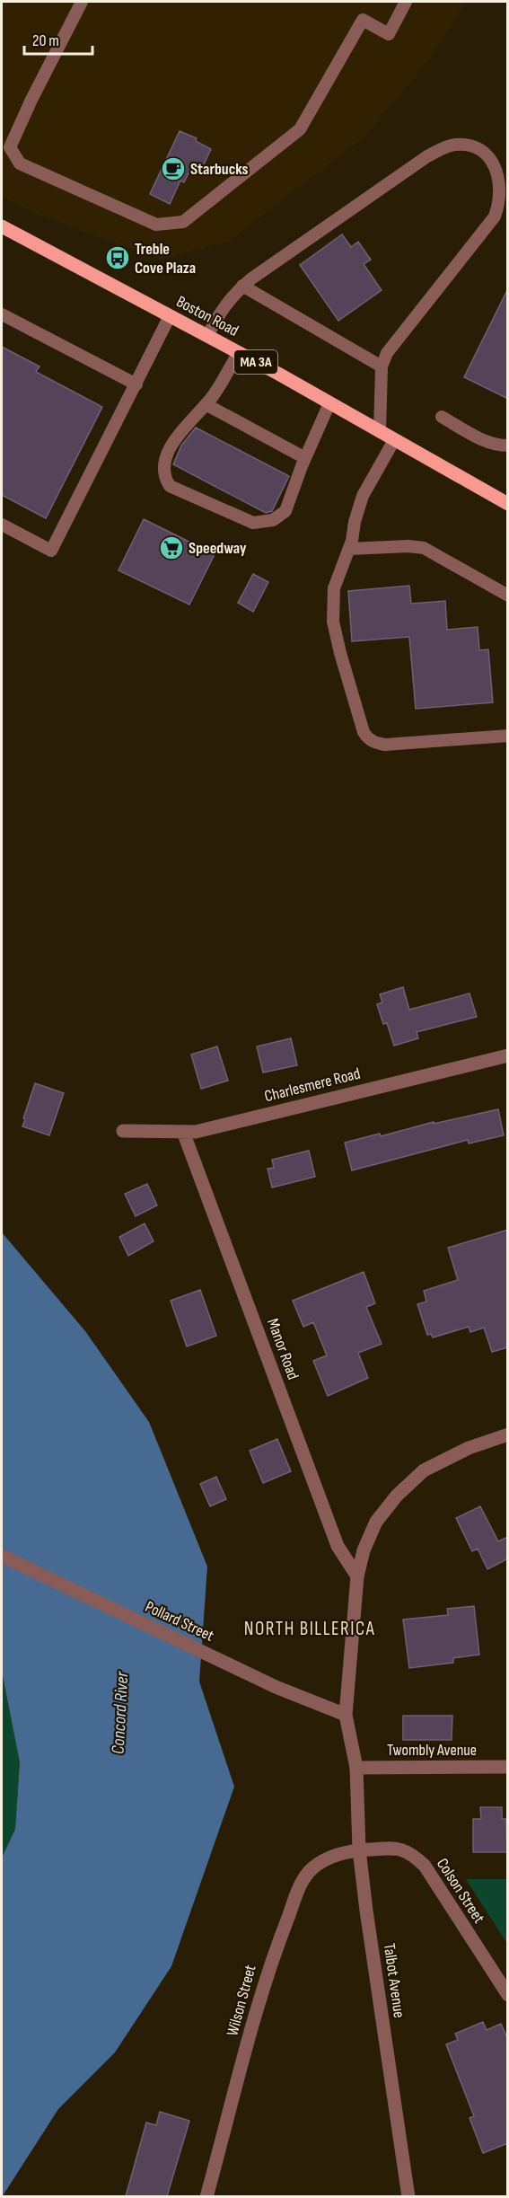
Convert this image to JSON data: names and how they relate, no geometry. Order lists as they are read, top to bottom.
{
  "streets": {
    "main road": ["Boston Road", "MA 3A"],
    "street": [
      "Charlesmere Road",
      "Manor Road",
      "Pollard Street",
      "Twombly Avenue",
      "Colson Street",
      "Talbot Avenue",
      "Wilson Street"
    ]
  },
  "crossings": [
    ["Charlesmere Road", "Manor Road"],
    ["Twombly Avenue", "Talbot Avenue"],
    ["Colson Street", "Talbot Avenue"],
    ["Colson Street", "Wilson Street"],
    ["Talbot Avenue", "Wilson Street"]
  ],
  "districts": ["NORTH BILLERICA"],
  "water": ["Concord River"],
  "places": {
    "cafe": ["Starbucks"],
    "bus stop": ["Treble Cove Plaza"],
    "supermarket": ["Speedway"]
  },
  "scale_bar": "20 m"
}
